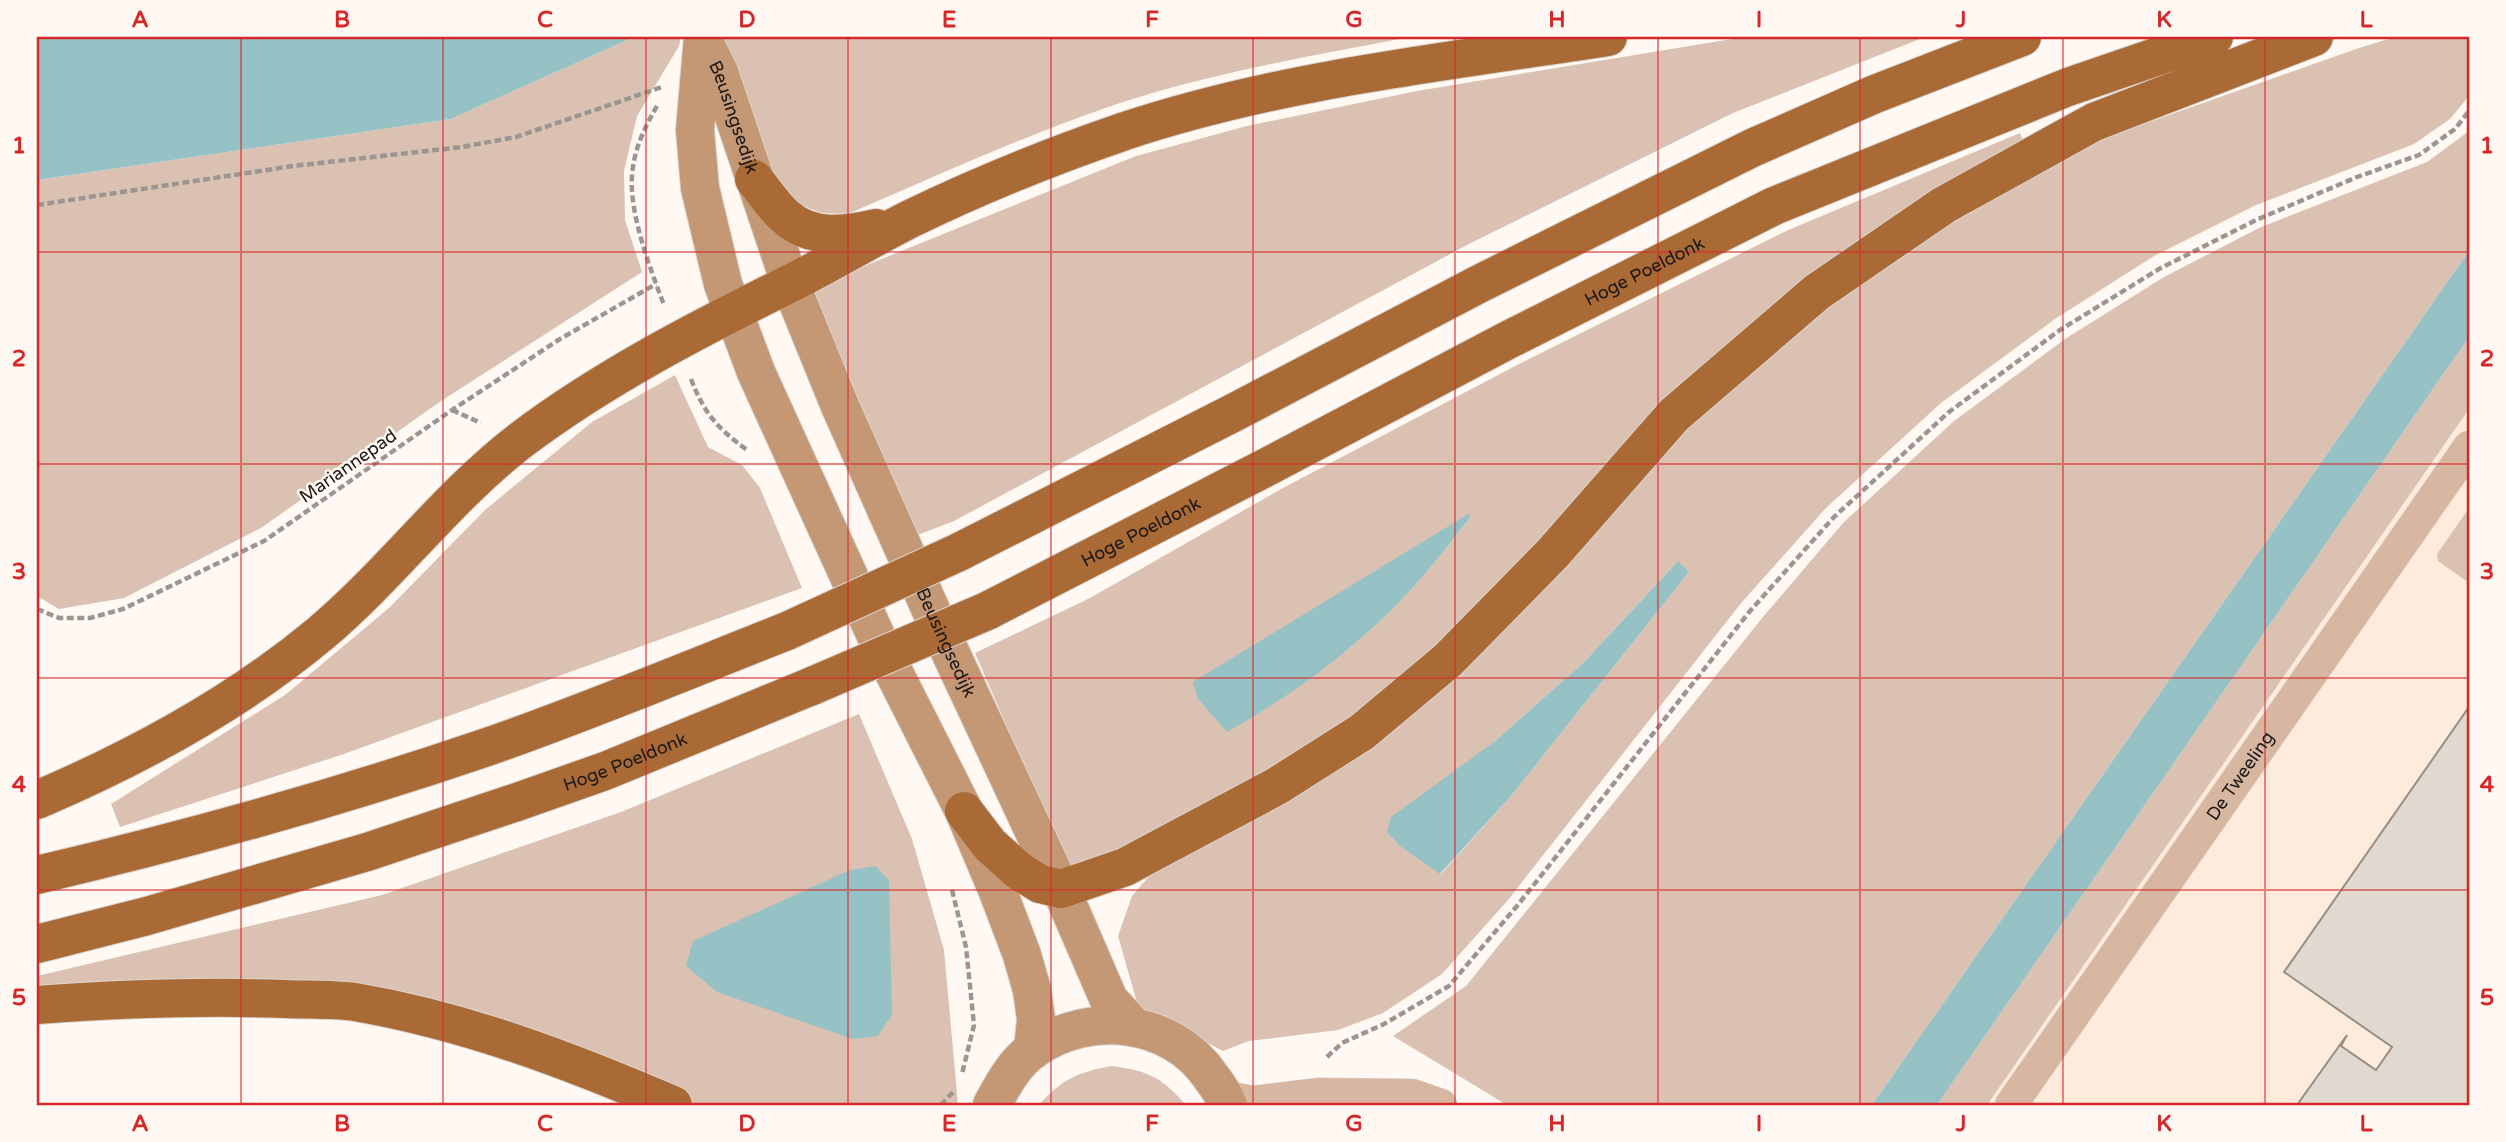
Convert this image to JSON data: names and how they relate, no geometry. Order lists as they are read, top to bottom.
{
  "streets": {
    "highway": ["Hoge Poeldonk"],
    "street": ["Beusingsedijk", "De Tweeling"],
    "path": ["Mariannepad"]
  },
  "grid": {
    "columns": [
      "A",
      "B",
      "C",
      "D",
      "E",
      "F",
      "G",
      "H",
      "I",
      "J",
      "K",
      "L"
    ],
    "rows": [
      "1",
      "2",
      "3",
      "4",
      "5"
    ]
  }
}
